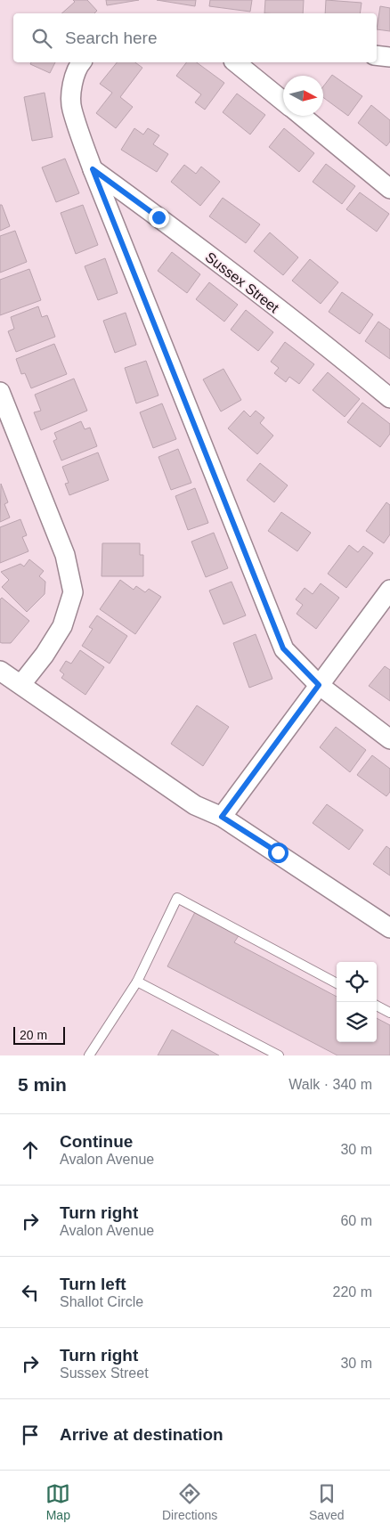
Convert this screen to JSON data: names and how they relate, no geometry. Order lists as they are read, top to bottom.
{
  "streets": {
    "street": ["Sussex Street"]
  },
  "scale_bar": "20 m",
  "north": "right",
  "page": {
    "search": "Search here",
    "scale": "20 m",
    "heading": ["5 min", "Walk · 340 m"],
    "list": [
      ["Continue", "Avalon Avenue", "30 m"],
      ["Turn right", "Avalon Avenue", "60 m"],
      ["Turn left", "Shallot Circle", "220 m"],
      ["Turn right", "Sussex Street", "30 m"],
      "Arrive at destination"
    ],
    "nav": ["Map", "Directions", "Saved"]
  }
}
